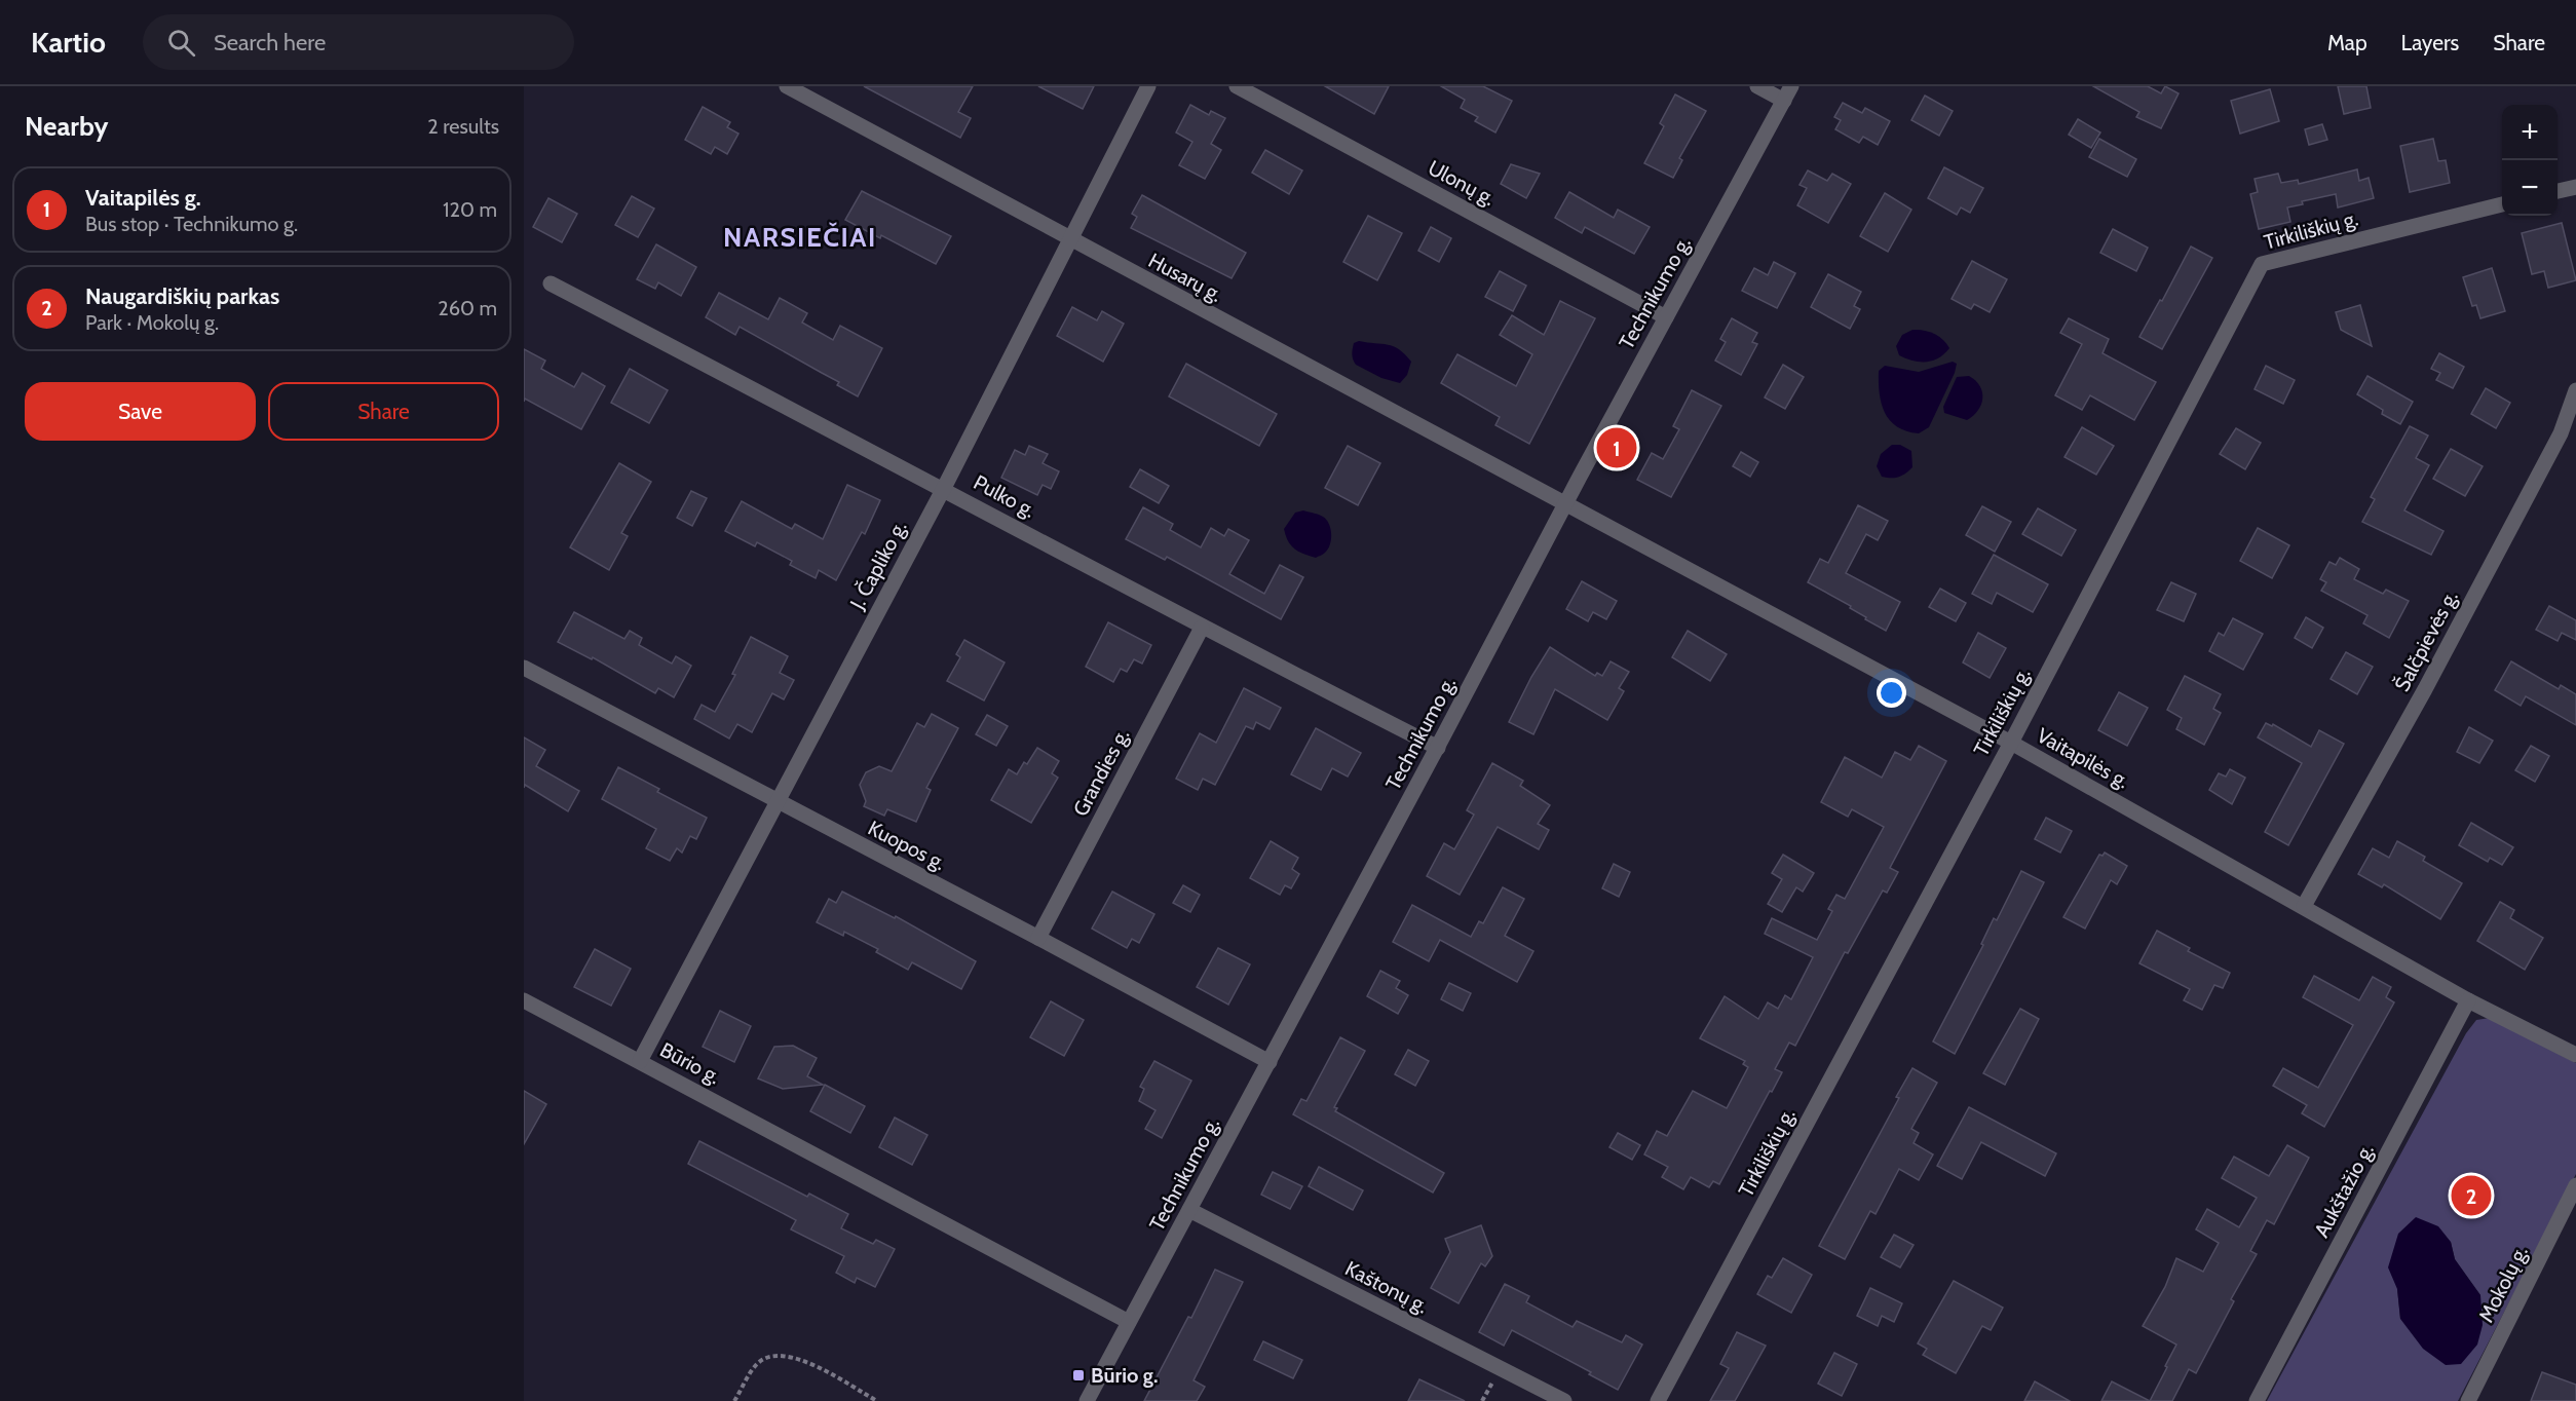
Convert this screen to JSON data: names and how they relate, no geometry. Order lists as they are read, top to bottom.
{
  "streets": {
    "street": [
      "Ulonų g.",
      "Tirkiliškių g.",
      "Husarų g.",
      "Technikumo g.",
      "Pulko g.",
      "J. Čapliko g.",
      "Šalčpievės g.",
      "Vaitapilės g.",
      "Grandies g.",
      "Kuopos g.",
      "Būrio g.",
      "Aukštažio g.",
      "Mokolų g.",
      "Kaštonų g."
    ]
  },
  "crossings": [
    ["Ulonų g.", "Technikumo g."],
    ["Tirkiliškių g.", "Vaitapilės g."],
    ["Husarų g.", "Technikumo g."],
    ["Husarų g.", "J. Čapliko g."],
    ["Husarų g.", "Vaitapilės g."],
    ["Technikumo g.", "Pulko g."],
    ["Technikumo g.", "Vaitapilės g."],
    ["Technikumo g.", "Kuopos g."],
    ["Technikumo g.", "Būrio g."],
    ["Technikumo g.", "Kaštonų g."],
    ["Pulko g.", "J. Čapliko g."],
    ["Pulko g.", "Grandies g."],
    ["J. Čapliko g.", "Kuopos g."],
    ["J. Čapliko g.", "Būrio g."],
    ["Šalčpievės g.", "Vaitapilės g."],
    ["Vaitapilės g.", "Aukštažio g."],
    ["Grandies g.", "Kuopos g."]
  ],
  "districts": ["NARSIEČIAI"],
  "places": {
    "transit": ["Būrio g."]
  },
  "page": {
    "header": "Kartio",
    "search": "Search here",
    "nav": ["Map", "Layers", "Share"],
    "heading": ["Nearby", "2 results"],
    "map_buttons": ["+", "−"],
    "list": [
      {
        "mark": "1",
        "name": "Vaitapilės g.",
        "note": "Bus stop · Technikumo g.",
        "value": "120 m"
      },
      {
        "mark": "2",
        "name": "Naugardiškių parkas",
        "note": "Park · Mokolų g.",
        "value": "260 m"
      }
    ],
    "buttons": ["Save", "Share"],
    "pins": ["1", "2"]
  }
}
